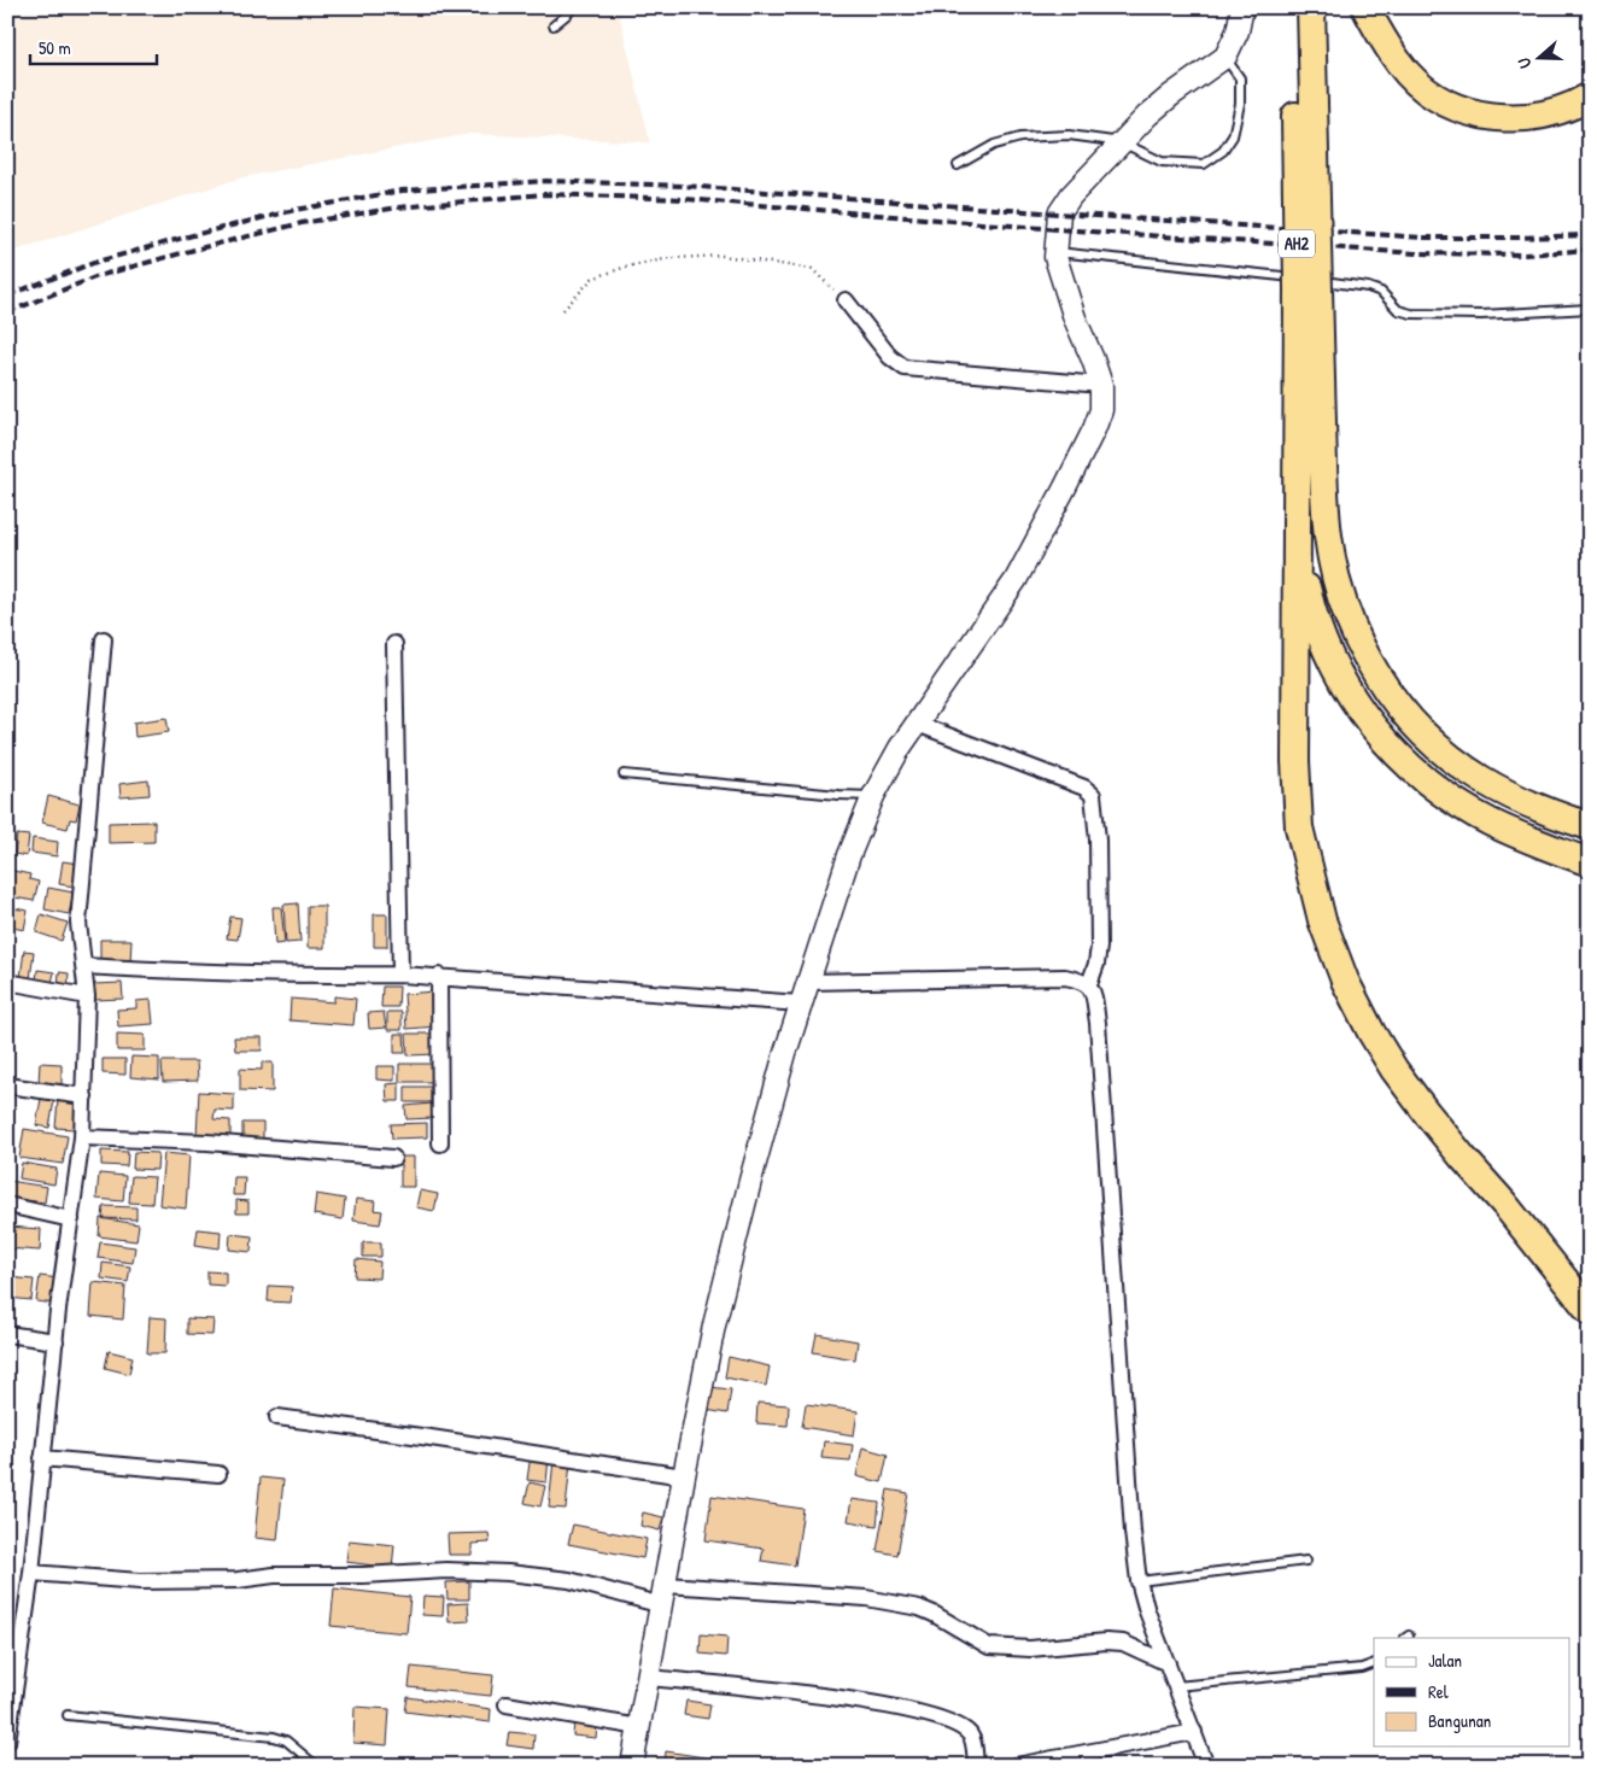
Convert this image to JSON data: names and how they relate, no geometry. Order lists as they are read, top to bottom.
{
  "legend": ["Jalan", "Rel", "Bangunan"],
  "scale_bar": "50 m",
  "north": "left"
}
